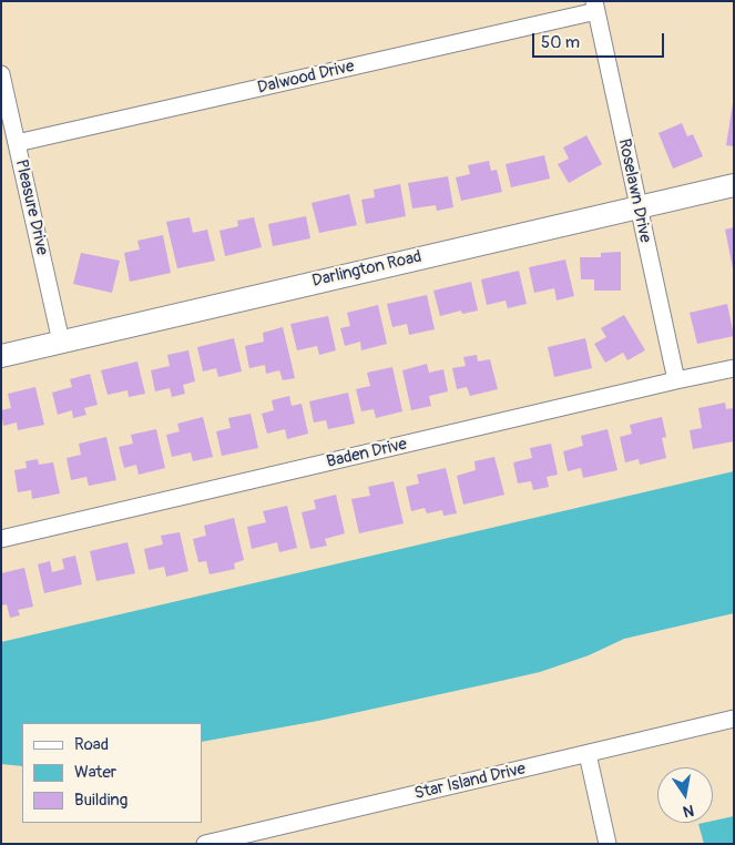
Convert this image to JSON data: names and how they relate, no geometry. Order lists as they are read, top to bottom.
{
  "streets": {
    "street": [
      "Dalwood Drive",
      "Roselawn Drive",
      "Pleasure Drive",
      "Darlington Road",
      "Baden Drive",
      "Star Island Drive"
    ]
  },
  "crossings": [
    ["Dalwood Drive", "Roselawn Drive"],
    ["Dalwood Drive", "Pleasure Drive"],
    ["Roselawn Drive", "Darlington Road"],
    ["Roselawn Drive", "Baden Drive"],
    ["Pleasure Drive", "Darlington Road"]
  ],
  "legend": ["Road", "Water", "Building"],
  "scale_bar": "50 m",
  "north": "bottom"
}
